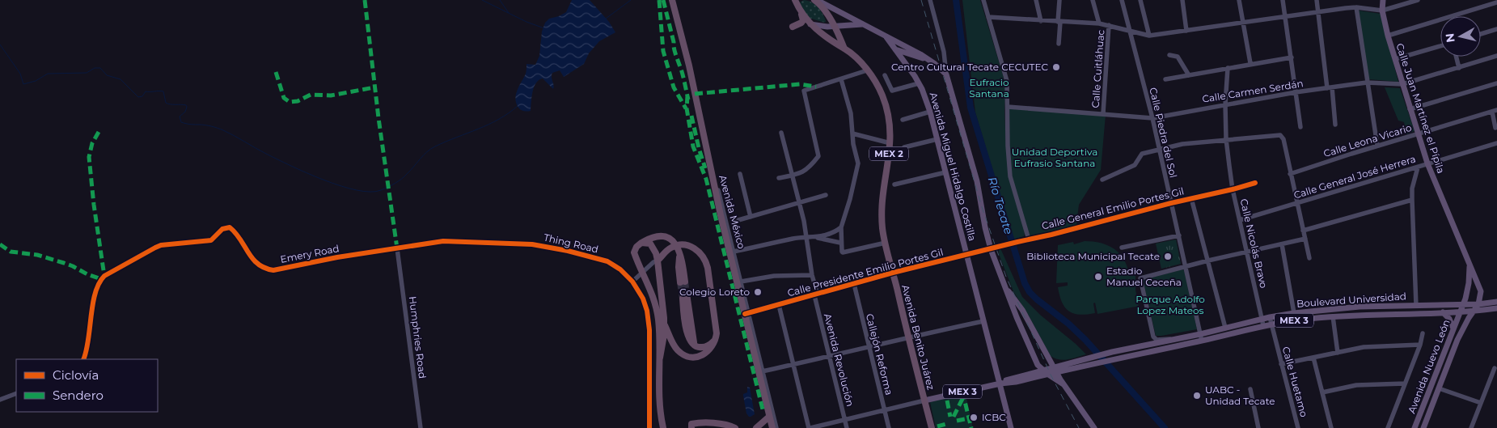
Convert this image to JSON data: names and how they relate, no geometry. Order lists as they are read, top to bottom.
{
  "streets": {
    "highway": ["MEX 2", "Avenida México", "Avenida Benito Juárez"],
    "main road": [
      "Calle Juan Martínez el Pípila",
      "Avenida Miguel Hidalgo Costilla",
      "Boulevard Universidad",
      "MEX 3",
      "Avenida Nuevo León"
    ],
    "street": [
      "Calle Cuitláhuac",
      "Calle Carmen Serdán",
      "Calle Piedra del Sol",
      "Calle Leona Vicario",
      "Calle General José Herrera",
      "Calle General Emilio Portes Gil",
      "Thing Road",
      "Calle Nicolás Bravo",
      "Emery Road",
      "Calle Presidente Emilio Portes Gil",
      "Humphries Road",
      "Callejón Reforma",
      "Avenida Revolución",
      "Calle Huetamo"
    ]
  },
  "crossings": [
    ["Calle Cuitláhuac", "Calle Carmen Serdán"],
    ["Calle Carmen Serdán", "Calle Juan Martínez el Pípila"],
    ["Calle Carmen Serdán", "Calle Piedra del Sol"],
    ["Calle Carmen Serdán", "Calle Nicolás Bravo"],
    ["Calle Juan Martínez el Pípila", "Calle Leona Vicario"],
    ["Calle Juan Martínez el Pípila", "Calle General José Herrera"],
    ["Calle Juan Martínez el Pípila", "Boulevard Universidad"],
    ["Calle Juan Martínez el Pípila", "Avenida Nuevo León"],
    ["Calle Piedra del Sol", "Calle General Emilio Portes Gil"],
    ["Calle Piedra del Sol", "Boulevard Universidad"],
    ["MEX 2", "Avenida Benito Juárez"],
    ["Avenida Miguel Hidalgo Costilla", "Calle Presidente Emilio Portes Gil"],
    ["Avenida Miguel Hidalgo Costilla", "MEX 3"],
    ["Calle General José Herrera", "Calle Nicolás Bravo"],
    ["Calle General Emilio Portes Gil", "Calle Nicolás Bravo"],
    ["Calle General Emilio Portes Gil", "Calle Presidente Emilio Portes Gil"],
    ["Avenida México", "Calle Presidente Emilio Portes Gil"],
    ["Thing Road", "Emery Road"],
    ["Thing Road", "Humphries Road"],
    ["Calle Nicolás Bravo", "Boulevard Universidad"],
    ["Emery Road", "Humphries Road"],
    ["Calle Presidente Emilio Portes Gil", "Avenida Benito Juárez"],
    ["Calle Presidente Emilio Portes Gil", "Callejón Reforma"],
    ["Calle Presidente Emilio Portes Gil", "Avenida Revolución"],
    ["Boulevard Universidad", "MEX 3"],
    ["Boulevard Universidad", "Avenida Nuevo León"],
    ["Boulevard Universidad", "Calle Huetamo"],
    ["MEX 3", "Avenida Benito Juárez"]
  ],
  "water": ["Río Tecate"],
  "parks": ["Eufracio Santana", "Unidad Deportiva Eufrasio Santana", "Parque Adolfo Lopez Mateos"],
  "places": [
    "Centro Cultural Tecate CECUTEC",
    "Biblioteca Municipal Tecate",
    "Estadio Manuel Ceceña",
    "Colegio Loreto",
    "UABC - Unidad Tecate",
    "ICBC"
  ],
  "legend": ["Ciclovía", "Sendero"],
  "north": "left"
}
